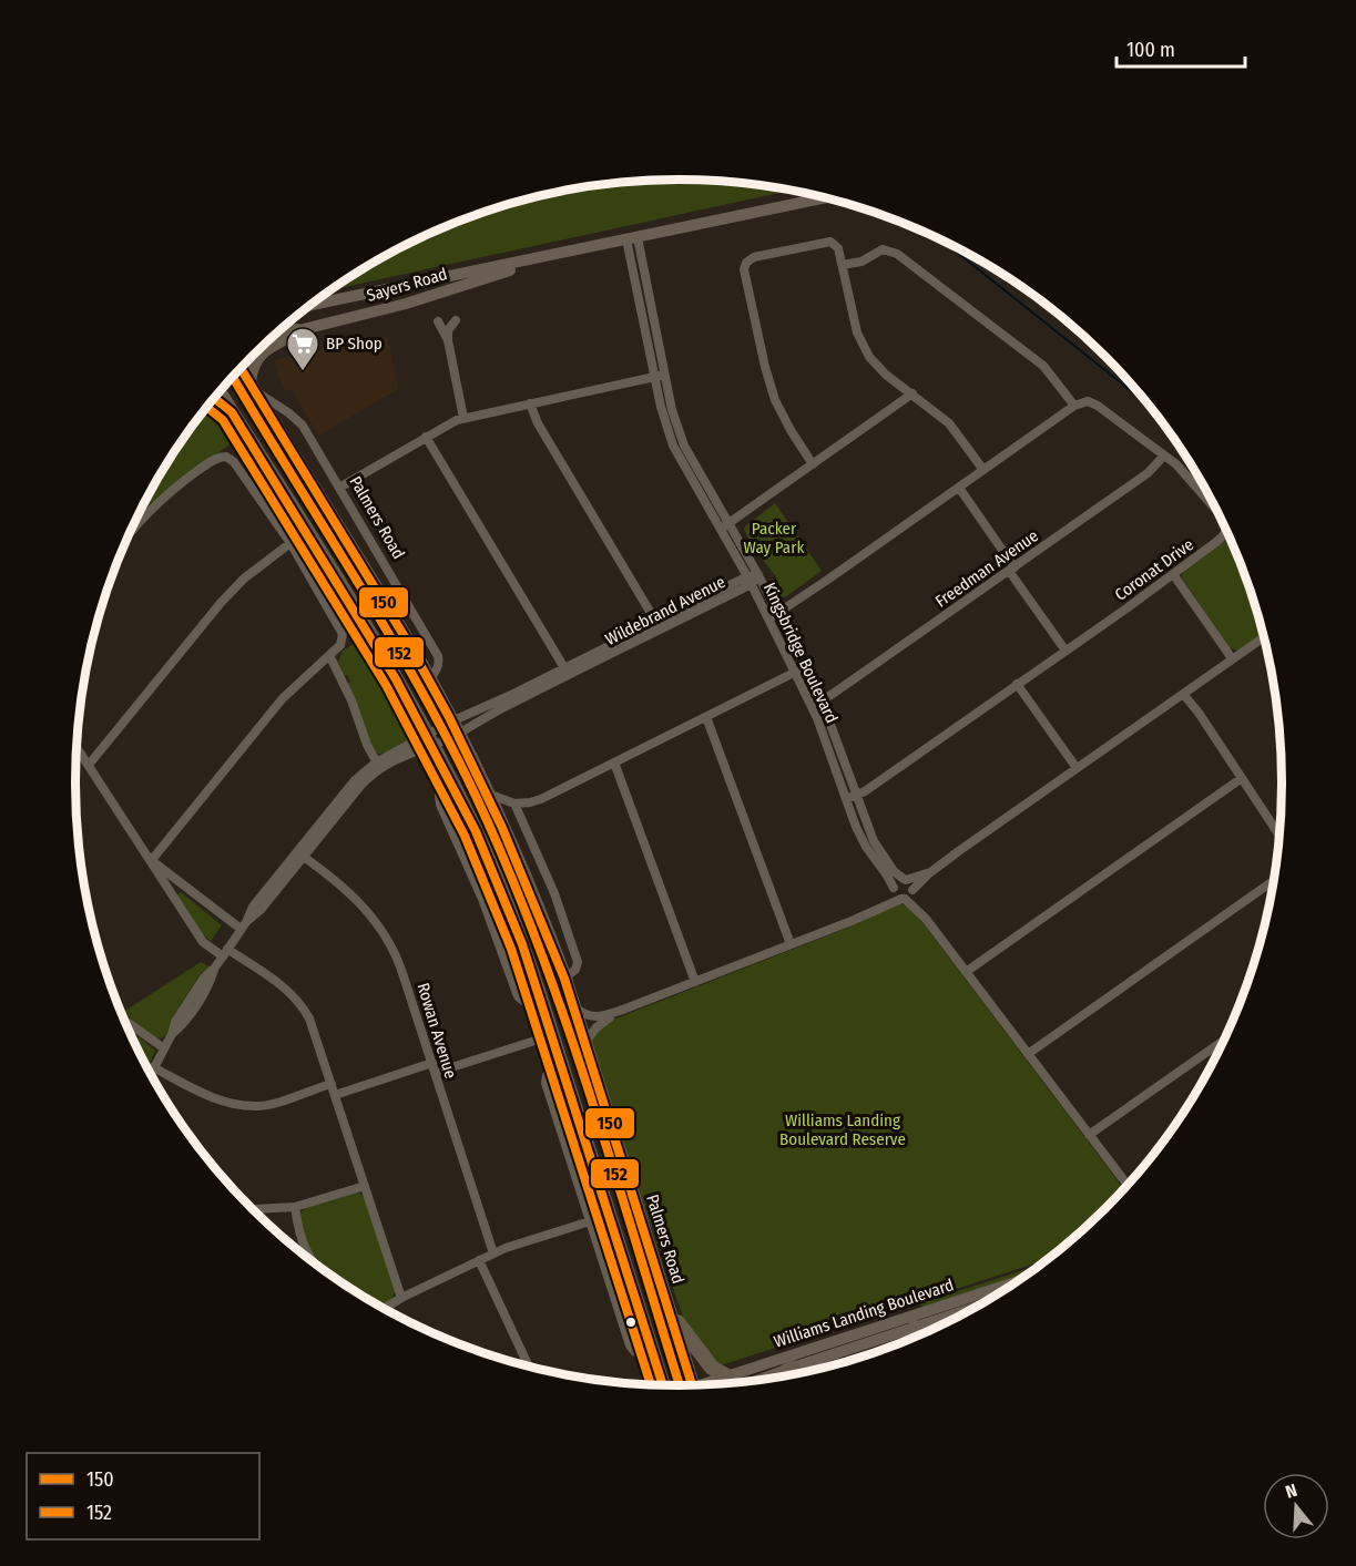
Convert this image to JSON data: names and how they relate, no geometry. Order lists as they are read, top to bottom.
{
  "streets": {
    "highway": ["Palmers Road"],
    "main road": ["Sayers Road", "Williams Landing Boulevard"],
    "street": [
      "Freedman Avenue",
      "Coronat Drive",
      "Wildebrand Avenue",
      "Kingsbridge Boulevard",
      "Rowan Avenue"
    ]
  },
  "crossings": [
    ["Sayers Road", "Kingsbridge Boulevard"],
    ["Palmers Road", "Wildebrand Avenue"],
    ["Freedman Avenue", "Coronat Drive"],
    ["Freedman Avenue", "Kingsbridge Boulevard"],
    ["Coronat Drive", "Kingsbridge Boulevard"],
    ["Wildebrand Avenue", "Kingsbridge Boulevard"]
  ],
  "parks": ["Packer Way Park", "Williams Landing Boulevard Reserve"],
  "places": {
    "supermarket": ["BP Shop"]
  },
  "lines": ["transit line 150", "transit line 152"],
  "legend": ["150", "152"],
  "scale_bar": "100 m",
  "north": "top"
}
